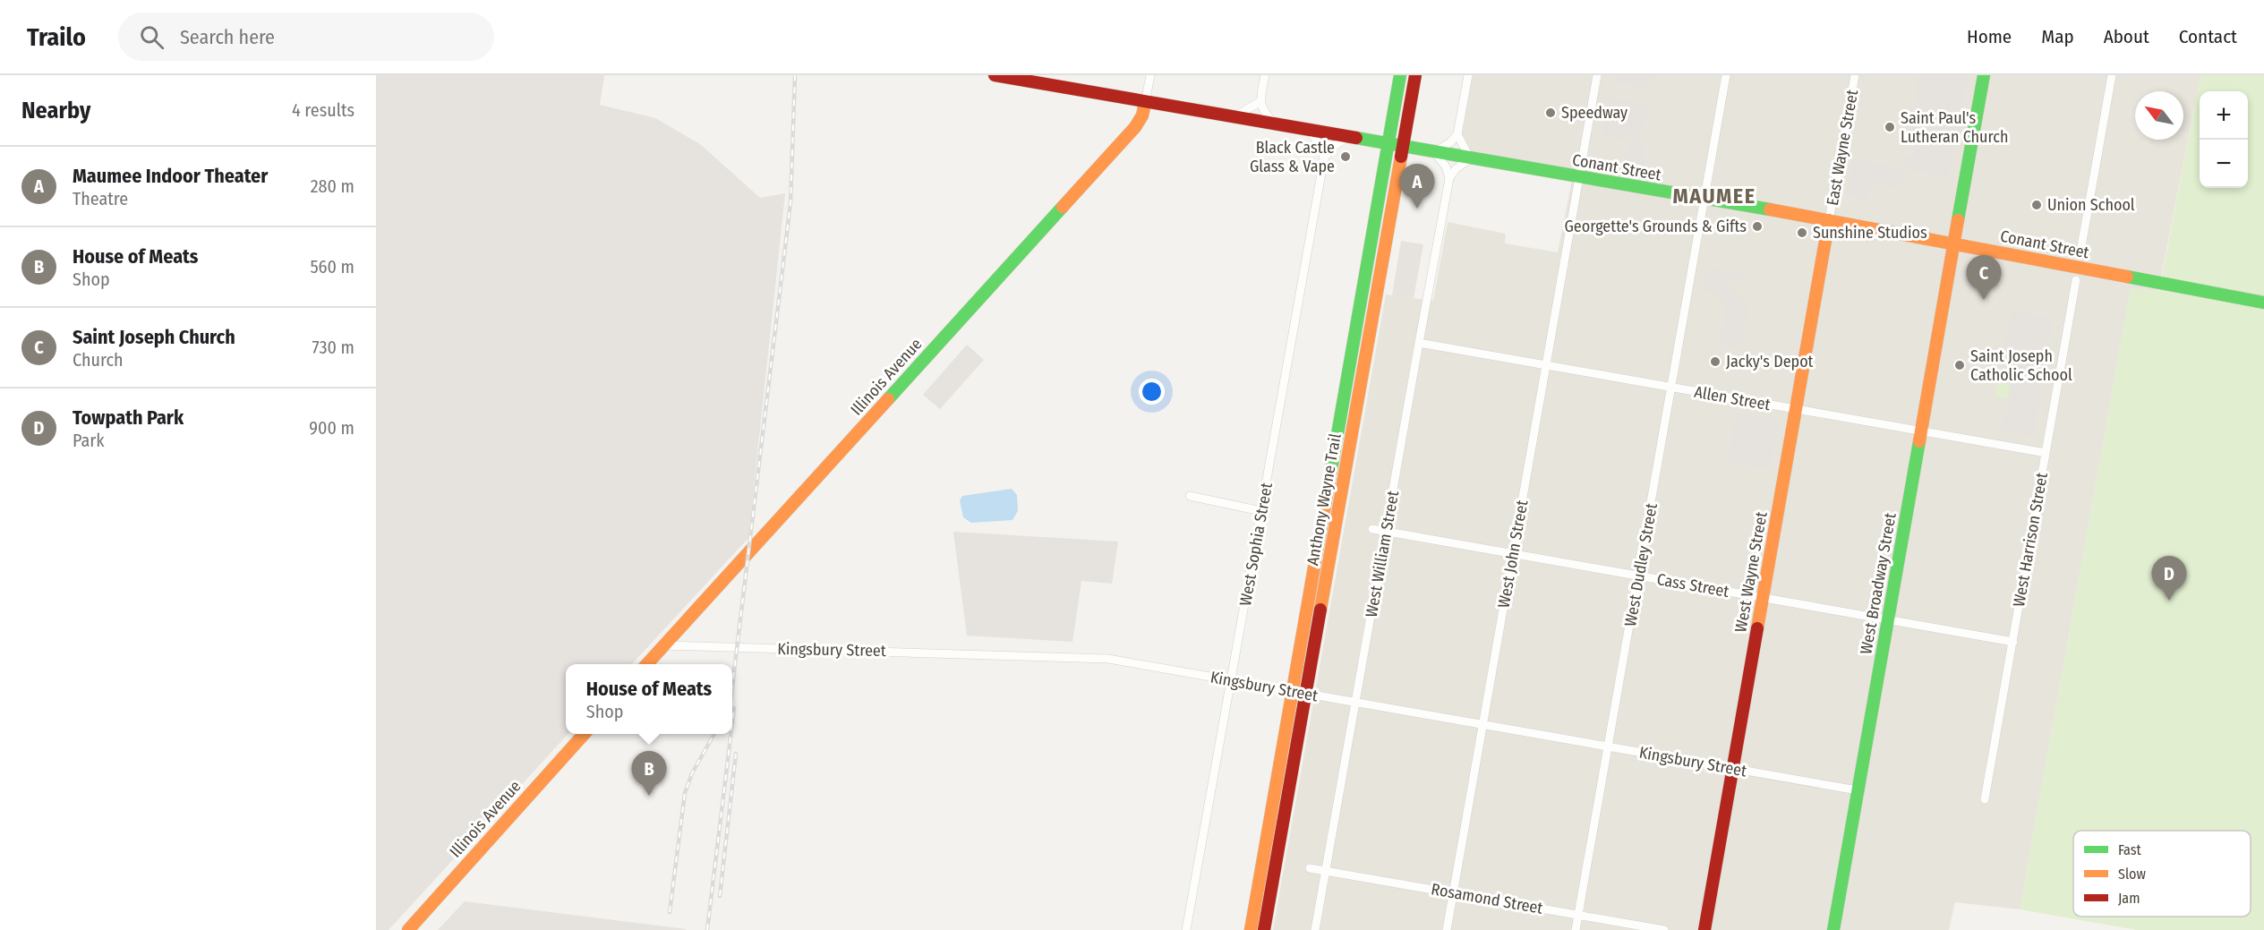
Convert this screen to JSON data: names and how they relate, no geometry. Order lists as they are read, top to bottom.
{
  "streets": {
    "main road": [
      "Conant Street",
      "Illinois Avenue",
      "Anthony Wayne Trail",
      "West Wayne Street",
      "West Broadway Street"
    ],
    "street": [
      "East Wayne Street",
      "Allen Street",
      "West Harrison Street",
      "West Sophia Street",
      "West William Street",
      "West John Street",
      "West Dudley Street",
      "Cass Street",
      "Kingsbury Street",
      "Rosamond Street"
    ]
  },
  "crossings": [
    ["East Wayne Street", "Conant Street"],
    ["East Wayne Street", "West Wayne Street"],
    ["Conant Street", "Illinois Avenue"],
    ["Conant Street", "Anthony Wayne Trail"],
    ["Conant Street", "West John Street"],
    ["Conant Street", "West Dudley Street"],
    ["Conant Street", "West Wayne Street"],
    ["Conant Street", "West Broadway Street"],
    ["Illinois Avenue", "Kingsbury Street"],
    ["Allen Street", "West Harrison Street"],
    ["Allen Street", "West William Street"],
    ["Allen Street", "West John Street"],
    ["Allen Street", "West Dudley Street"],
    ["Allen Street", "West Wayne Street"],
    ["Allen Street", "West Broadway Street"],
    ["Anthony Wayne Trail", "Kingsbury Street"],
    ["West Harrison Street", "Cass Street"],
    ["West Sophia Street", "Kingsbury Street"],
    ["West William Street", "Cass Street"],
    ["West William Street", "Kingsbury Street"],
    ["West William Street", "Rosamond Street"],
    ["West John Street", "Cass Street"],
    ["West John Street", "Kingsbury Street"],
    ["West John Street", "Rosamond Street"],
    ["West Dudley Street", "Cass Street"],
    ["West Dudley Street", "Kingsbury Street"],
    ["West Dudley Street", "Rosamond Street"],
    ["West Wayne Street", "Cass Street"],
    ["West Wayne Street", "Kingsbury Street"],
    ["West Broadway Street", "Cass Street"],
    ["West Broadway Street", "Kingsbury Street"]
  ],
  "districts": ["MAUMEE"],
  "places": [
    "Speedway",
    "Saint Paul's Lutheran Church",
    "Black Castle Glass & Vape",
    "Union School",
    "Georgette's Grounds & Gifts",
    "Sunshine Studios",
    "Jacky's Depot",
    "Saint Joseph Catholic School"
  ],
  "legend": ["Fast", "Slow", "Jam"],
  "north": "top left",
  "page": {
    "header": "Trailo",
    "search": "Search here",
    "nav": [
      "Home",
      "Map",
      "About",
      "Contact"
    ],
    "heading": ["Nearby", "4 results"],
    "map_buttons": ["+", "−"],
    "list": [
      {
        "mark": "A",
        "name": "Maumee Indoor Theater",
        "note": "Theatre",
        "value": "280 m"
      },
      {
        "mark": "B",
        "name": "House of Meats",
        "note": "Shop",
        "value": "560 m"
      },
      {
        "mark": "C",
        "name": "Saint Joseph Church",
        "note": "Church",
        "value": "730 m"
      },
      {
        "mark": "D",
        "name": "Towpath Park",
        "note": "Park",
        "value": "900 m"
      }
    ],
    "pins": [
      "A",
      "C",
      "D",
      "B"
    ],
    "popup": ["House of Meats", "Shop"]
  }
}
